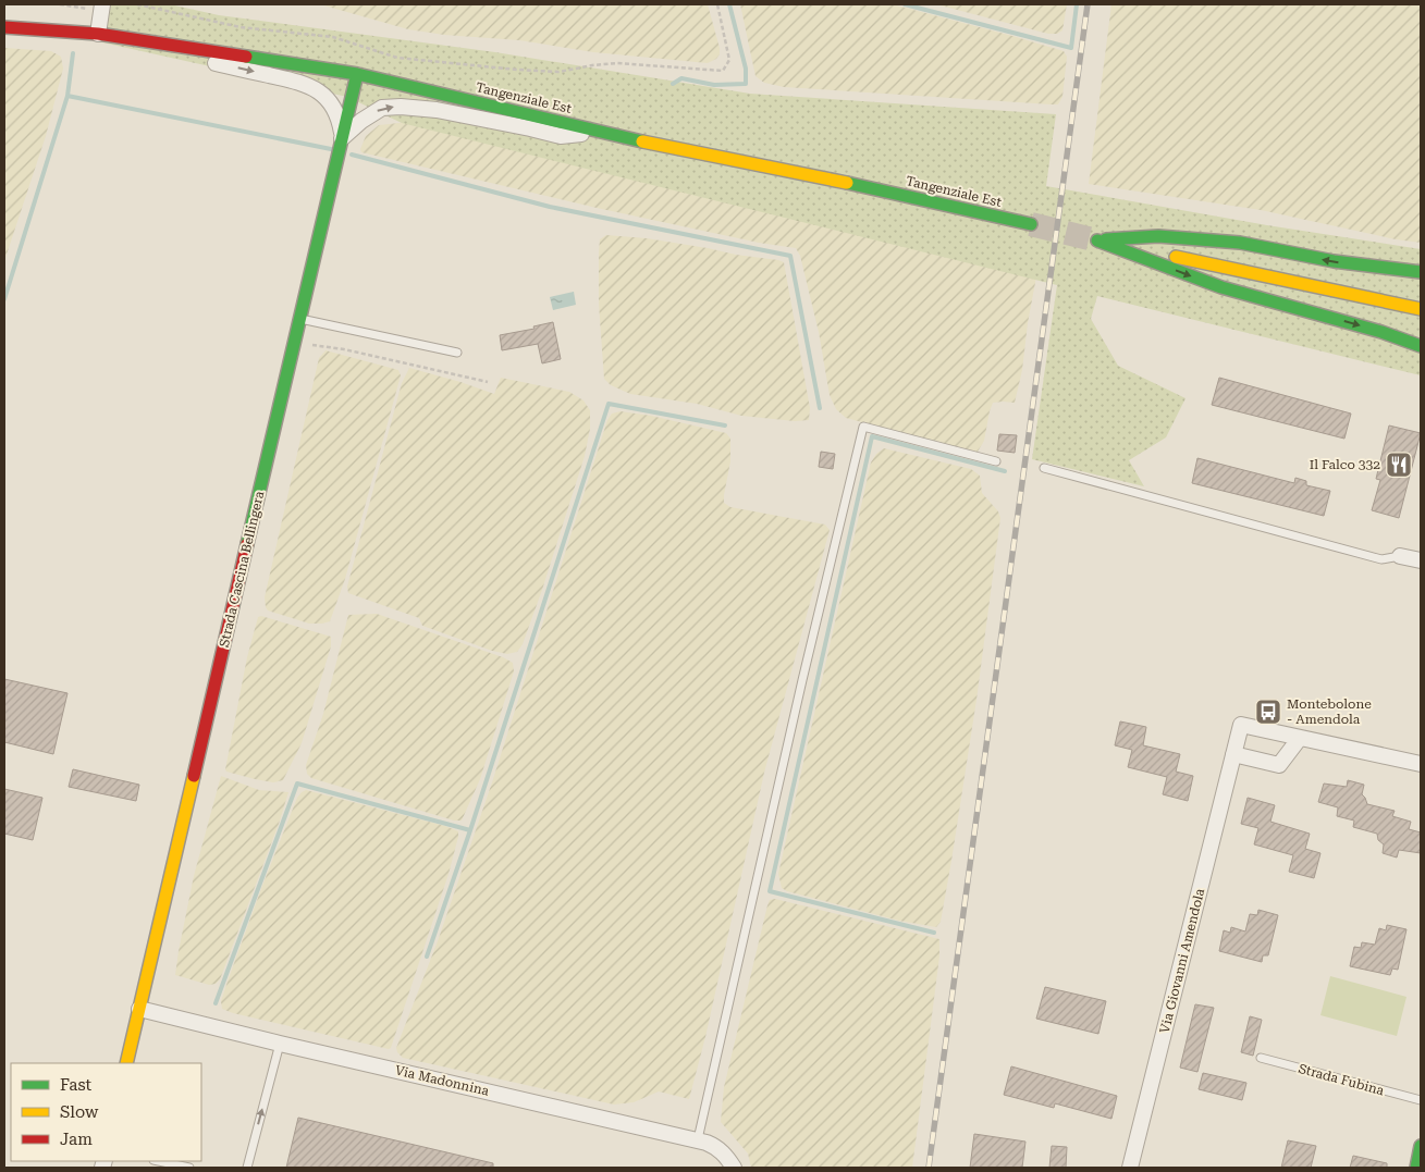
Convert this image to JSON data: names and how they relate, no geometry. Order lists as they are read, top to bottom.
{
  "streets": {
    "main road": ["Tangenziale Est", "Strada Cascina Bellingera"],
    "street": ["Via Giovanni Amendola", "Via Madonnina"],
    "lane": ["Strada Fubina"]
  },
  "crossings": [
    ["Tangenziale Est", "Strada Cascina Bellingera"],
    ["Strada Cascina Bellingera", "Via Madonnina"]
  ],
  "places": {
    "restaurant": ["Il Falco 332"],
    "bus stop": ["Montebolone - Amendola"]
  },
  "legend": ["Fast", "Slow", "Jam"]
}
